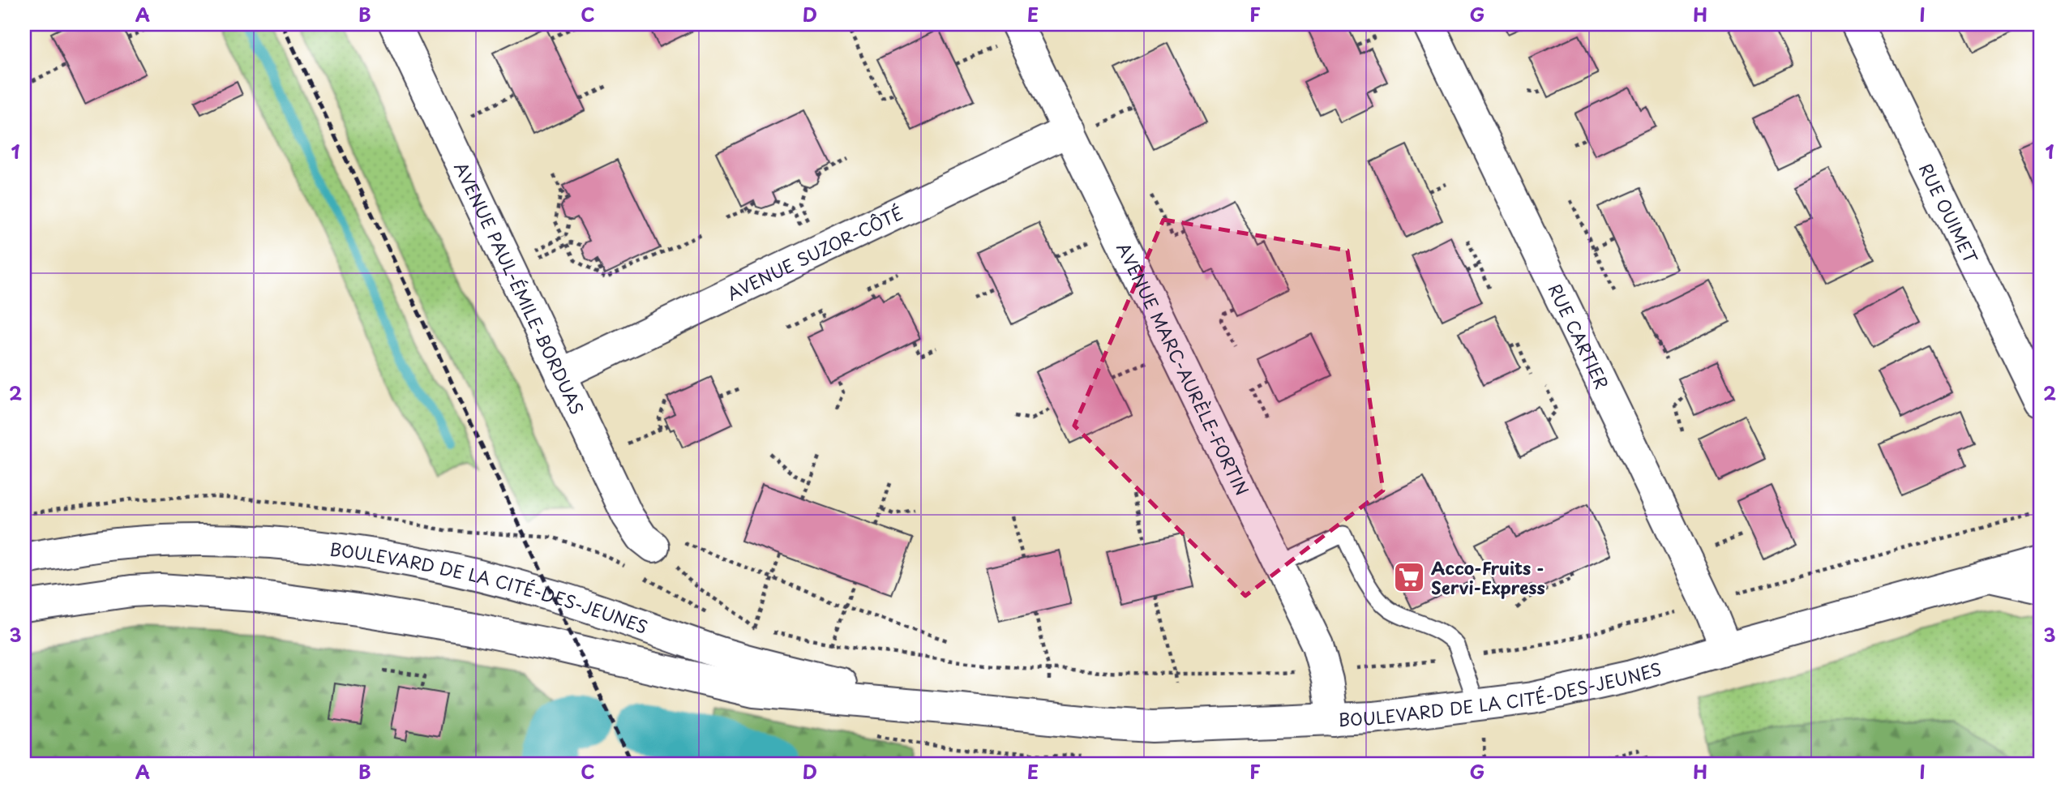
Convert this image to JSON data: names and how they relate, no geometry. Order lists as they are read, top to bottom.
{
  "streets": {
    "street": [
      "RUE OUIMET",
      "AVENUE SUZOR-CÔTÉ",
      "AVENUE PAUL-ÉMILE-BORDUAS",
      "RUE CARTIER",
      "AVENUE MARC-AURÈLE-FORTIN",
      "BOULEVARD DE LA CITÉ-DES-JEUNES"
    ]
  },
  "crossings": [
    ["AVENUE SUZOR-CÔTÉ", "AVENUE PAUL-ÉMILE-BORDUAS"],
    ["AVENUE SUZOR-CÔTÉ", "AVENUE MARC-AURÈLE-FORTIN"],
    ["RUE CARTIER", "BOULEVARD DE LA CITÉ-DES-JEUNES"],
    ["AVENUE MARC-AURÈLE-FORTIN", "BOULEVARD DE LA CITÉ-DES-JEUNES"]
  ],
  "places": {
    "supermarket": ["Acco-Fruits - Servi-Express"]
  },
  "grid": {
    "columns": [
      "A",
      "B",
      "C",
      "D",
      "E",
      "F",
      "G",
      "H",
      "I"
    ],
    "rows": ["1", "2", "3"]
  }
}
